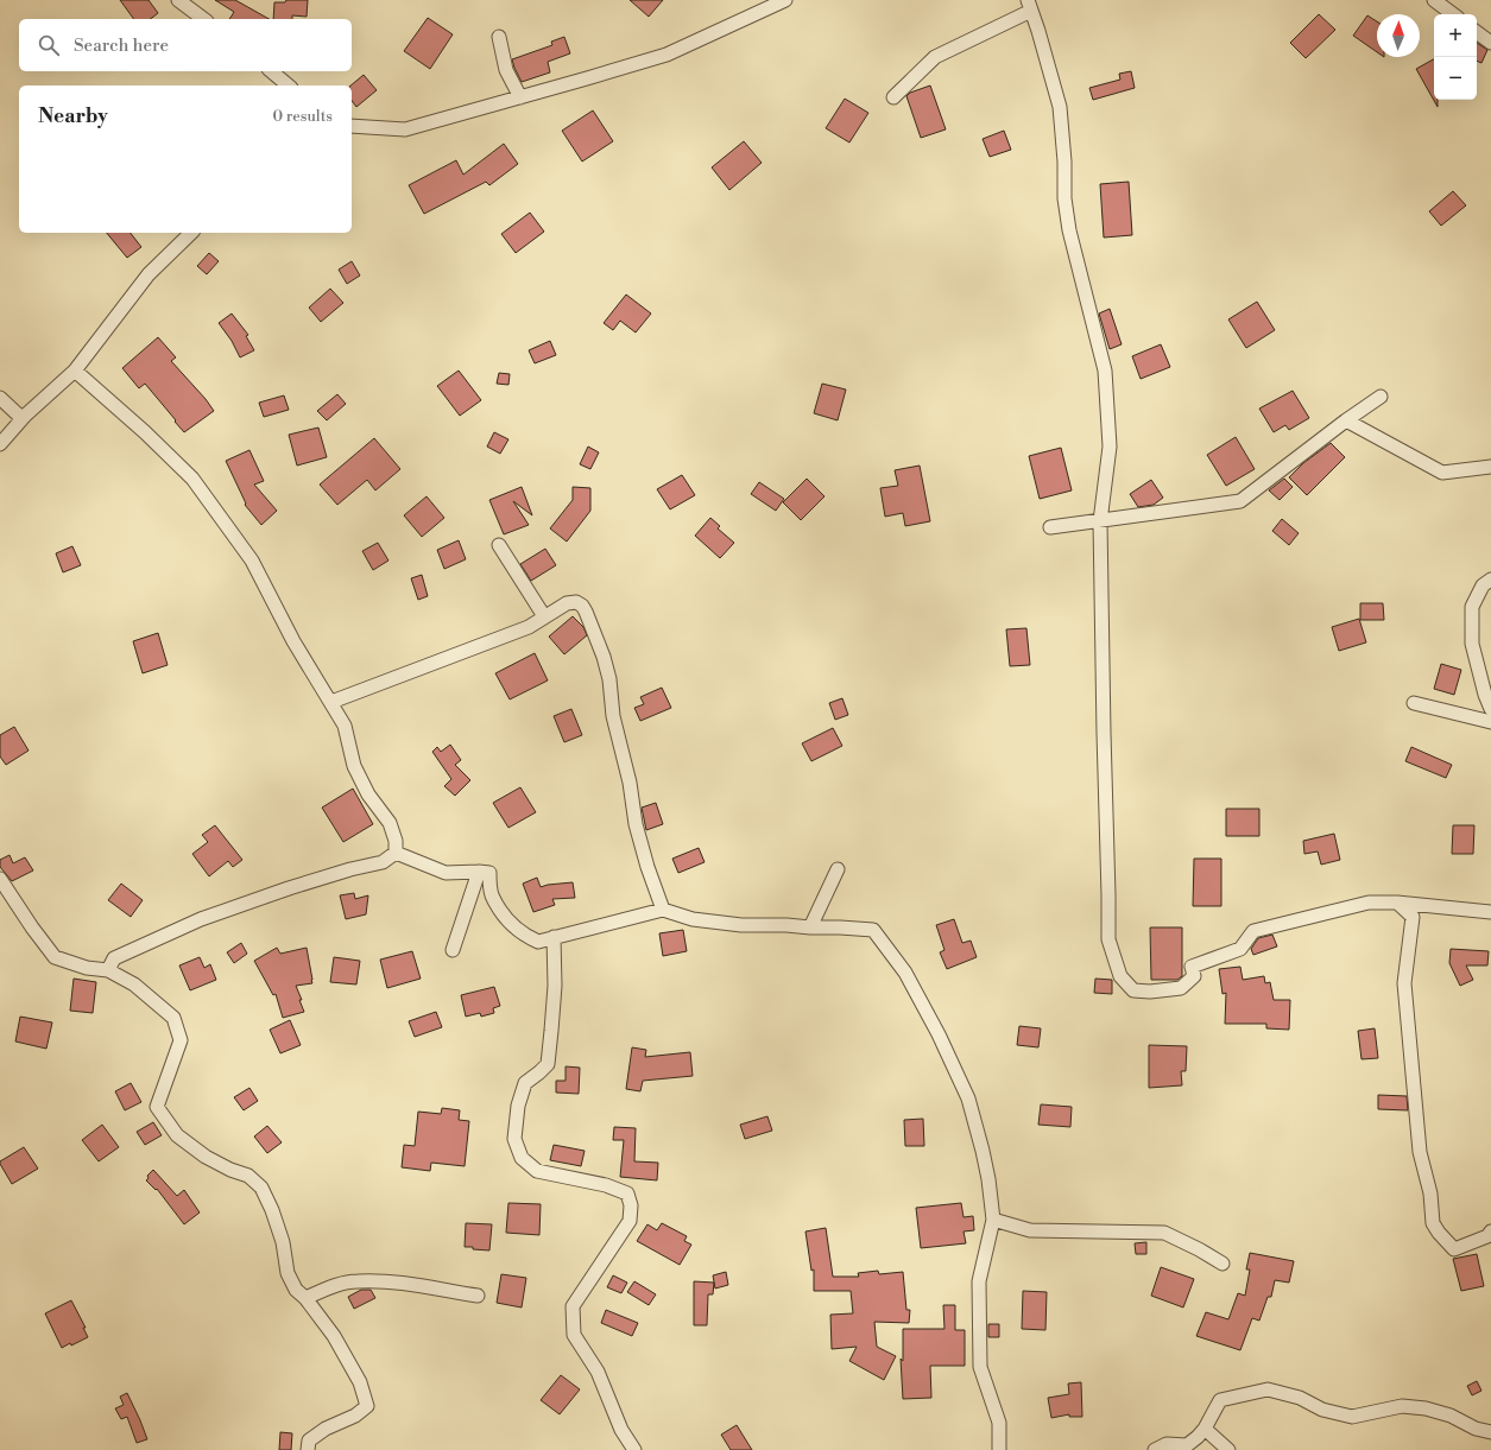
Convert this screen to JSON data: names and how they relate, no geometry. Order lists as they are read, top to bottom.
{
  "north": "top",
  "page": {
    "map_buttons": ["+", "−"],
    "search": "Search here",
    "heading": ["Nearby", "0 results"]
  }
}
